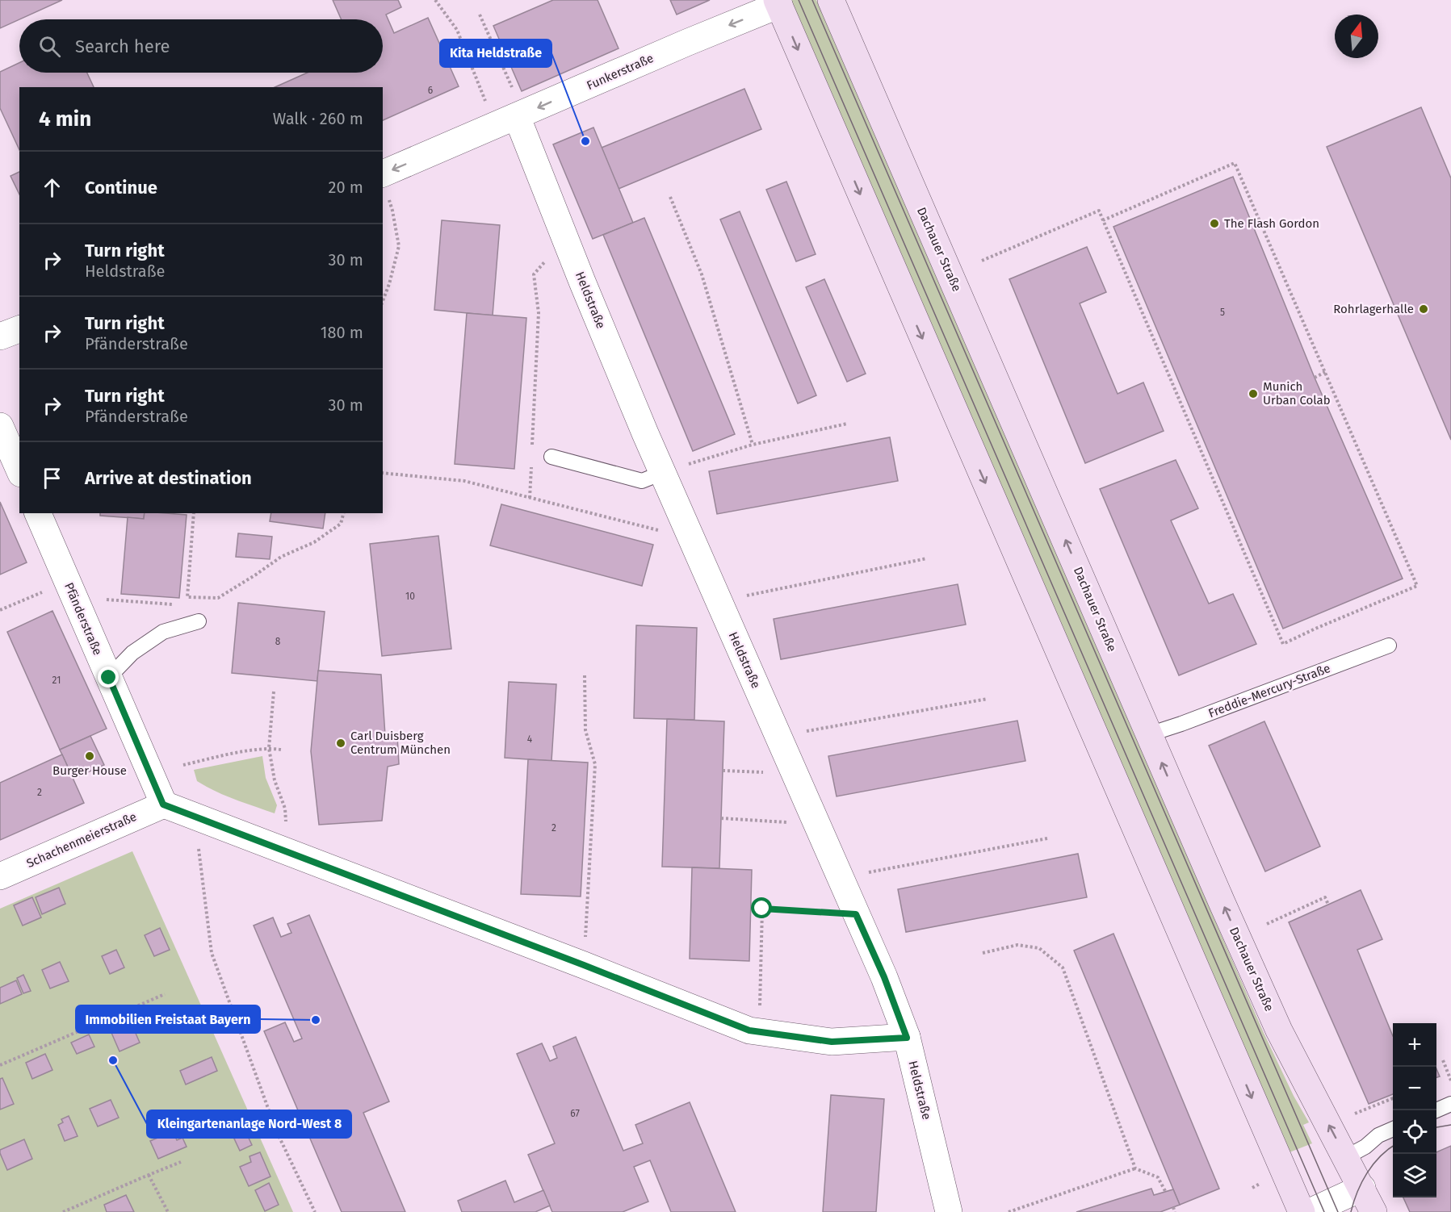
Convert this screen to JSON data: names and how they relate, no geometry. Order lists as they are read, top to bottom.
{
  "streets": {
    "main road": ["Dachauer Straße"],
    "street": [
      "Funkerstraße",
      "Heldstraße",
      "Pfänderstraße",
      "Schachenmeierstraße"
    ],
    "lane": ["Freddie-Mercury-Straße"]
  },
  "crossings": [
    ["Funkerstraße", "Heldstraße"],
    ["Dachauer Straße", "Freddie-Mercury-Straße"],
    ["Pfänderstraße", "Schachenmeierstraße"]
  ],
  "one_way": ["Funkerstraße"],
  "places": [
    "Kita Heldstraße",
    "The Flash Gordon",
    "Rohrlagerhalle",
    "Munich Urban Colab",
    "Carl Duisberg Centrum München",
    "Burger House",
    "Immobilien Freistaat Bayern",
    "Kleingartenanlage Nord-West 8"
  ],
  "house_numbers": [
    "6",
    "5",
    "10",
    "8",
    "21",
    "4",
    "2",
    "2",
    "67"
  ],
  "north": "top",
  "page": {
    "search": "Search here",
    "heading": ["4 min", "Walk · 260 m"],
    "list": [
      ["Continue", "20 m"],
      ["Turn right", "Heldstraße", "30 m"],
      ["Turn right", "Pfänderstraße", "180 m"],
      ["Turn right", "Pfänderstraße", "30 m"],
      "Arrive at destination"
    ],
    "map_buttons": ["+", "−"]
  }
}
